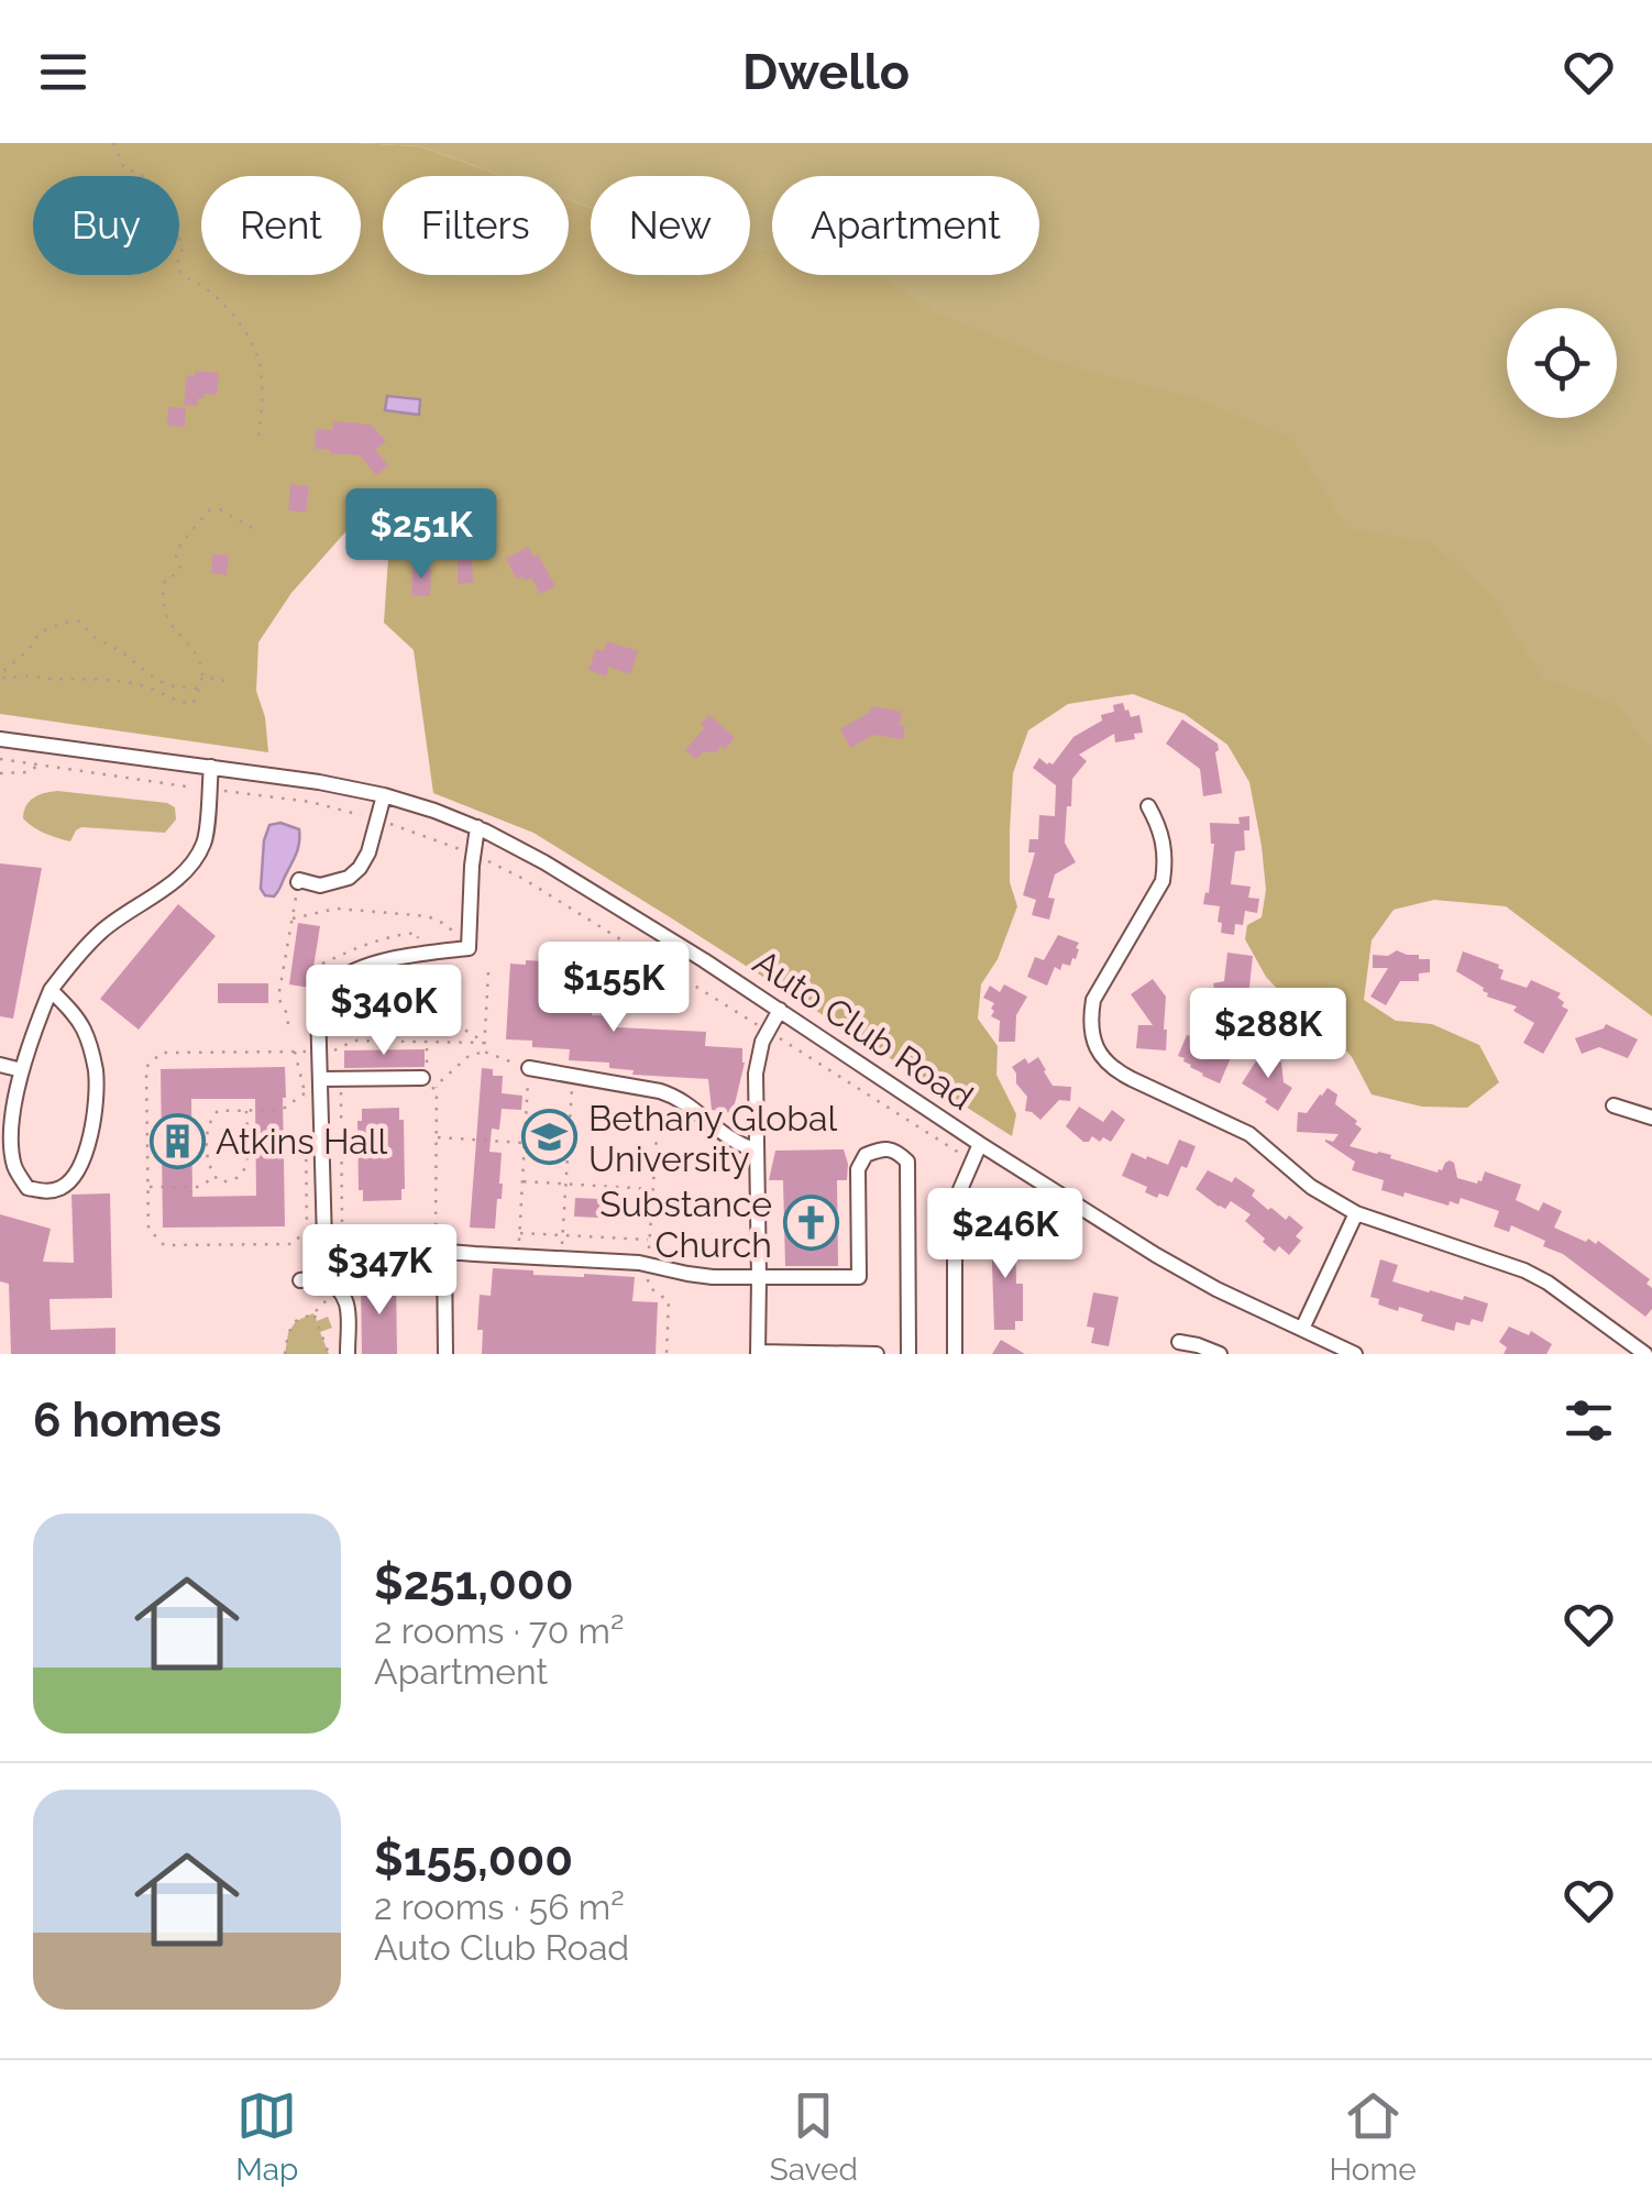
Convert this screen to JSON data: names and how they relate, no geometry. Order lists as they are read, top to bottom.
{
  "streets": {
    "street": ["Auto Club Road"]
  },
  "places": {
    "school or university": ["Bethany Global University"],
    "building": ["Atkins Hall"],
    "church": ["Substance Church"]
  },
  "page": {
    "header": "Dwello",
    "chip": [
      "Buy",
      "Rent",
      "Filters",
      "New",
      "Apartment"
    ],
    "price": [
      "$251K",
      "$155K",
      "$340K",
      "$288K",
      "$246K",
      "$347K"
    ],
    "heading": "6 homes",
    "list": [
      {
        "name": "$251,000",
        "note": "2 rooms · 70 m² · Apartment"
      },
      {
        "name": "$155,000",
        "note": "2 rooms · 56 m² · Auto Club Road"
      }
    ],
    "tabs": ["Map", "Saved", "Home"]
  }
}
